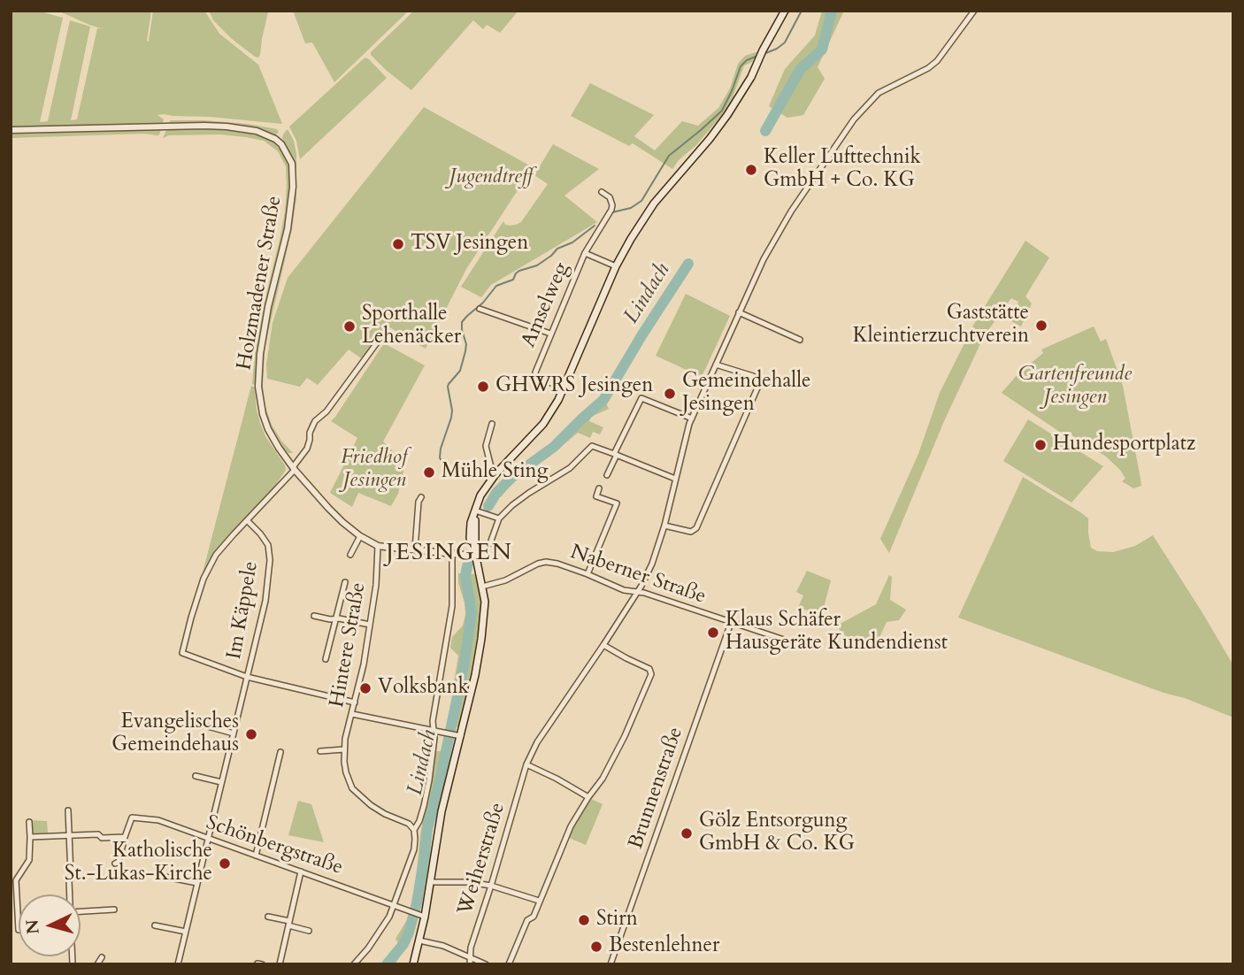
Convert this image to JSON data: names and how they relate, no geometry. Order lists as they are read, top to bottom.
{
  "streets": {
    "street": [
      "Holzmadener Straße",
      "Amselweg",
      "Naberner Straße",
      "Im Käppele",
      "Hintere Straße",
      "Brunnenstraße",
      "Schönbergstraße",
      "Weiherstraße"
    ]
  },
  "crossings": [
    ["Holzmadener Straße", "Hintere Straße"],
    ["Naberner Straße", "Brunnenstraße"],
    ["Naberner Straße", "Weiherstraße"],
    ["Im Käppele", "Schönbergstraße"]
  ],
  "districts": ["JESINGEN"],
  "water": ["Lindach"],
  "parks": ["Jugendtreff", "Gartenfreunde Jesingen", "Friedhof Jesingen"],
  "places": [
    "Keller Lufttechnik GmbH + Co. KG",
    "TSV Jesingen",
    "Gaststätte Kleintierzuchtverein",
    "Sporthalle Lehenäcker",
    "GHWRS Jesingen",
    "Gemeindehalle Jesingen",
    "Hundesportplatz",
    "Mühle Sting",
    "Klaus Schäfer Hausgeräte Kundendienst",
    "Volksbank",
    "Evangelisches Gemeindehaus",
    "Gölz Entsorgung GmbH & Co. KG",
    "Katholische St.-Lukas-Kirche",
    "Stirn",
    "Bestenlehner"
  ],
  "north": "left"
}
